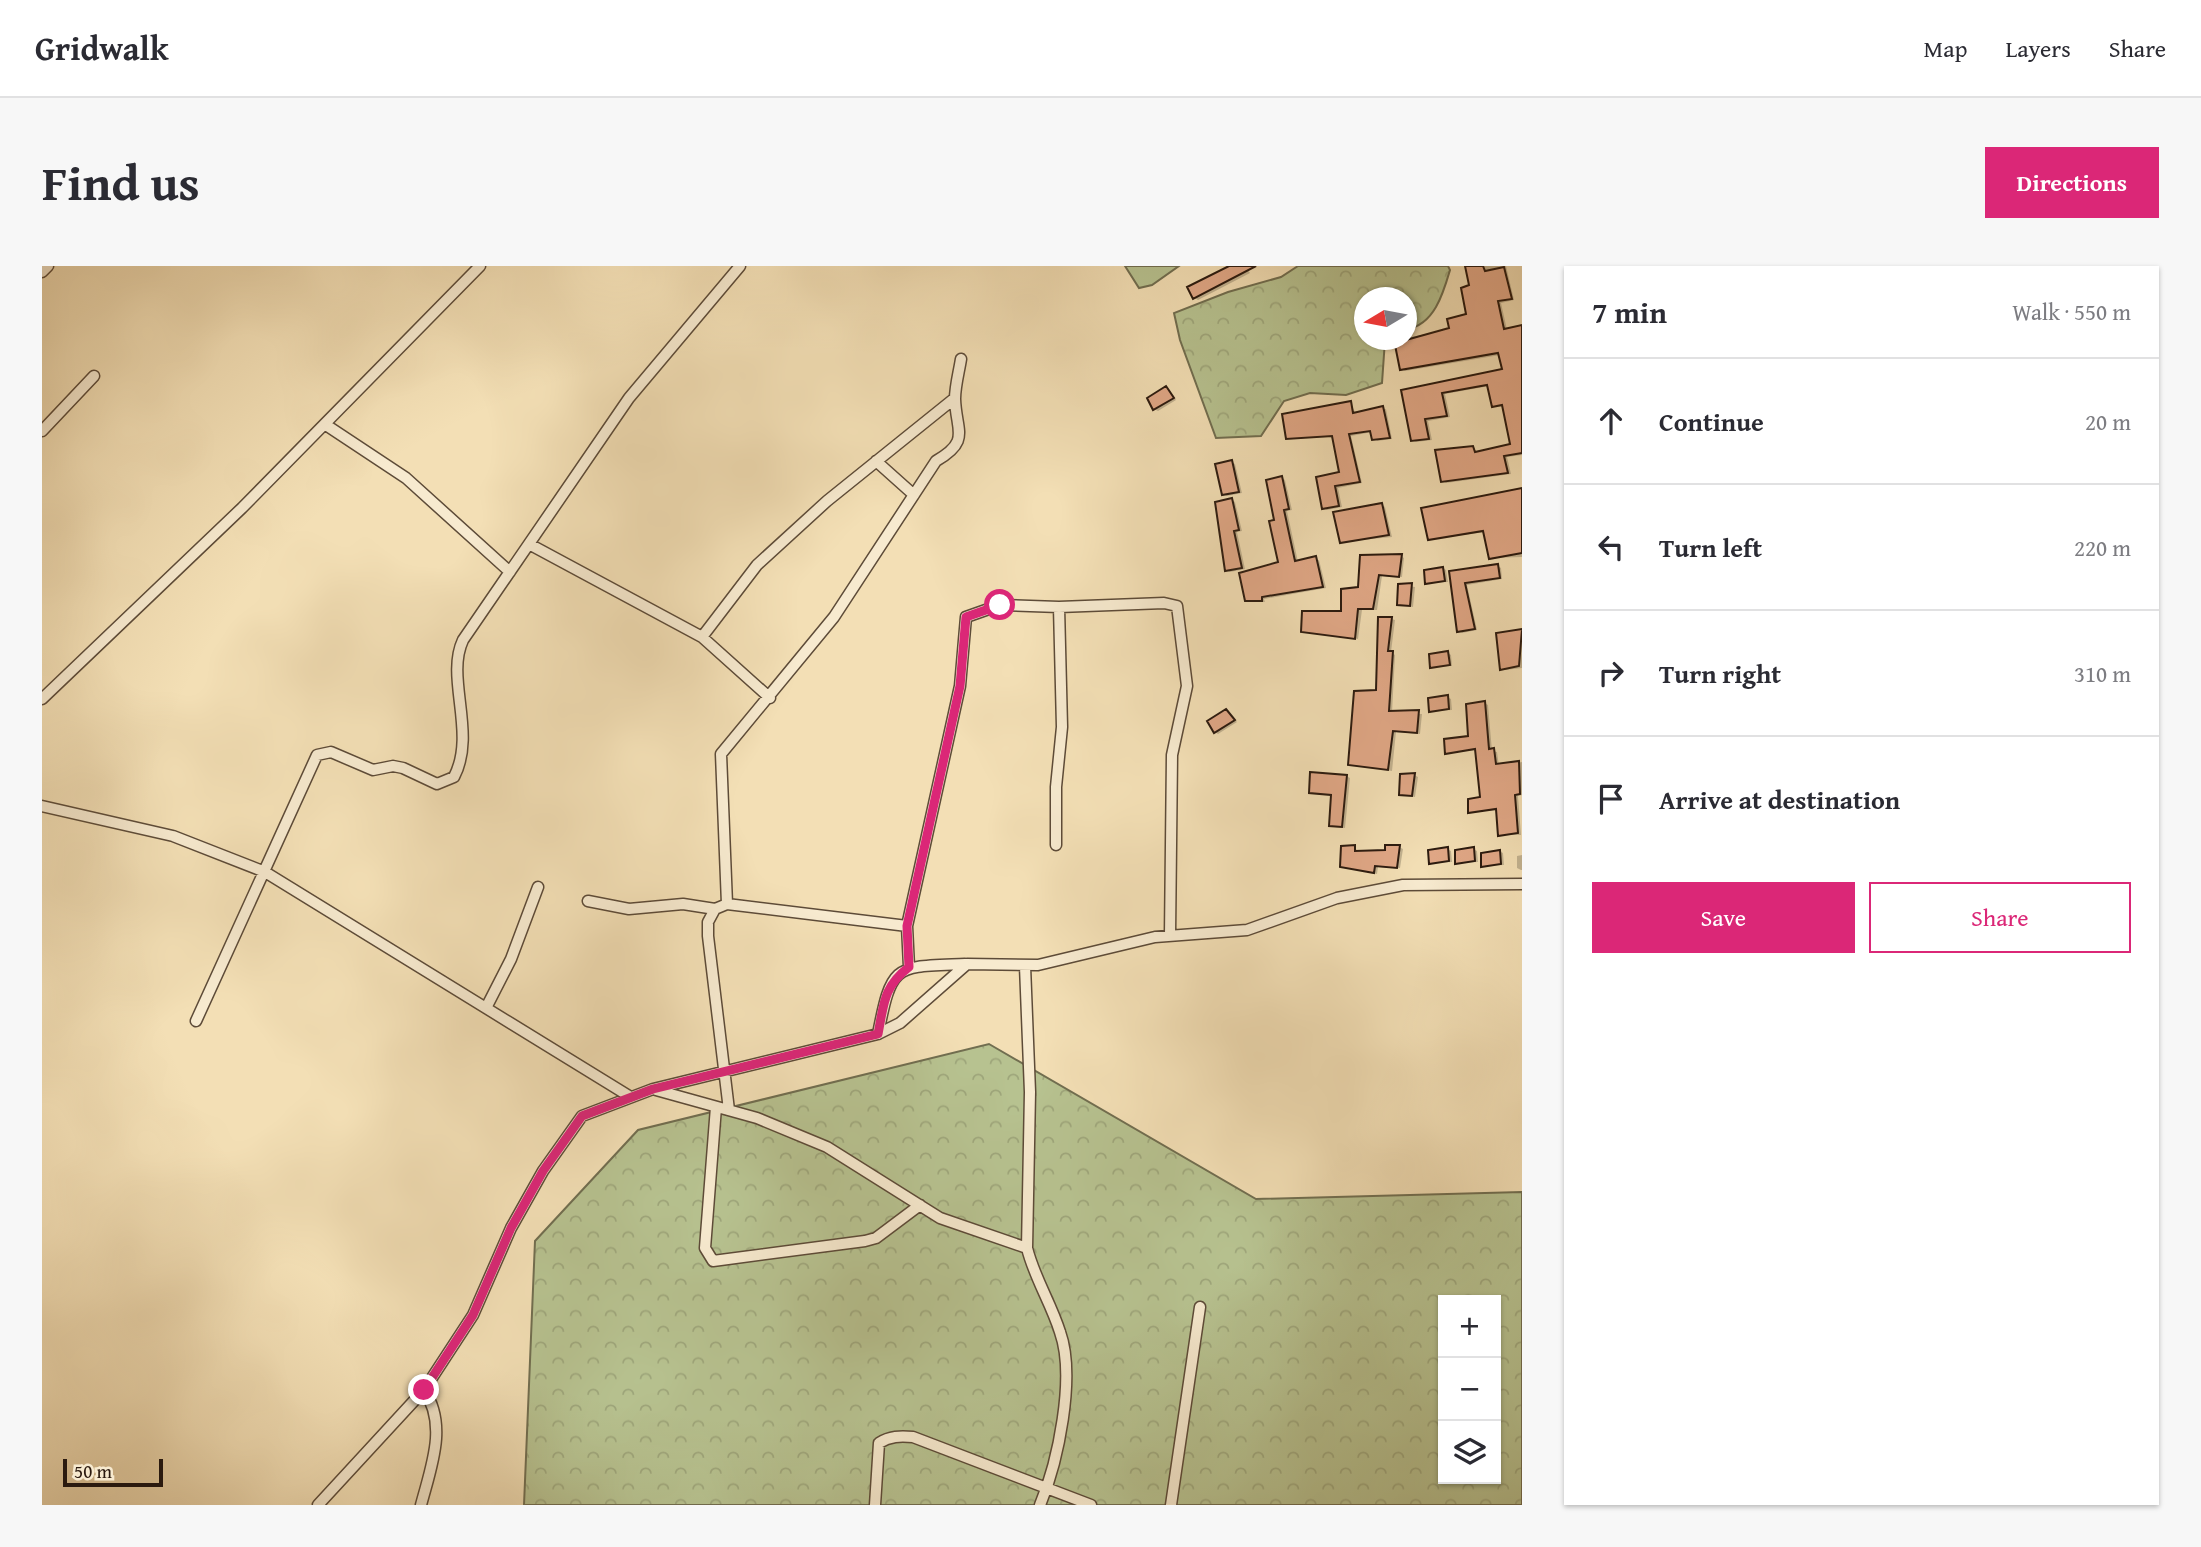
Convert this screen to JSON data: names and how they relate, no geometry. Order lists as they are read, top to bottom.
{
  "scale_bar": "50 m",
  "north": "left",
  "page": {
    "header": "Gridwalk",
    "nav": ["Map", "Layers", "Share"],
    "title": "Find us",
    "buttons": [
      "Directions",
      ["Save", "Share"]
    ],
    "heading": ["7 min", "Walk · 550 m"],
    "list": [
      ["Continue", "20 m"],
      ["Turn left", "220 m"],
      ["Turn right", "310 m"],
      "Arrive at destination"
    ],
    "map_buttons": ["+", "−"],
    "scale": "50 m"
  }
}
